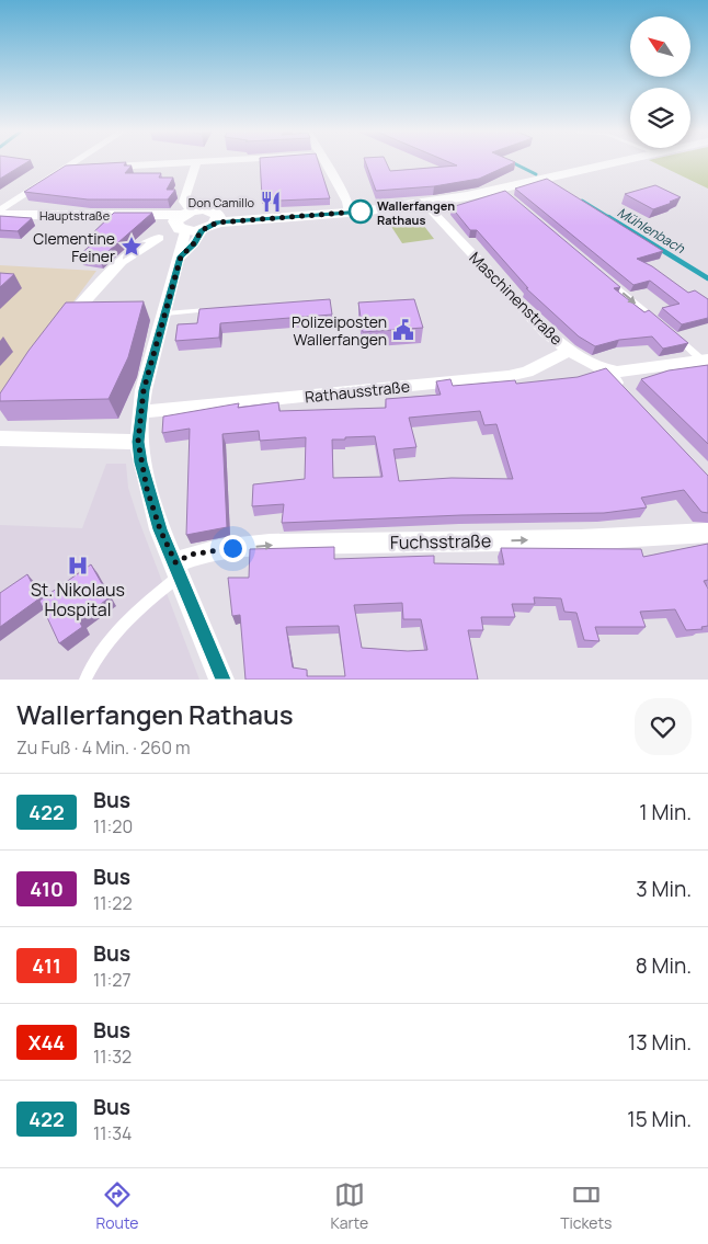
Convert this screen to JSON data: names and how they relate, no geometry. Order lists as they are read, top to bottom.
{
  "streets": {
    "main road": ["Hauptstraße"],
    "street": ["Maschinenstraße", "Rathausstraße", "Fuchsstraße"]
  },
  "crossings": [
    ["Maschinenstraße", "Rathausstraße"]
  ],
  "one_way": ["Fuchsstraße"],
  "water": ["Mühlenbach"],
  "places": {
    "restaurant": ["Don Camillo"],
    "other": ["Wallerfangen Rathaus"],
    "place": ["Clementine Feiner"],
    "public building": ["Polizeiposten Wallerfangen"],
    "hospital": ["St. Nikolaus Hospital"]
  },
  "lines": ["bus line 422"],
  "north": "top left",
  "page": {
    "heading": ["Wallerfangen Rathaus", "Zu Fuß · 4 Min. · 260 m"],
    "list": [
      {
        "mark": "422",
        "name": "Bus",
        "note": "11:20",
        "value": "1 Min."
      },
      {
        "mark": "410",
        "name": "Bus",
        "note": "11:22",
        "value": "3 Min."
      },
      {
        "mark": "411",
        "name": "Bus",
        "note": "11:27",
        "value": "8 Min."
      },
      {
        "mark": "X44",
        "name": "Bus",
        "note": "11:32",
        "value": "13 Min."
      },
      {
        "mark": "422",
        "name": "Bus",
        "note": "11:34",
        "value": "15 Min."
      }
    ],
    "tabs": ["Route", "Karte", "Tickets"]
  }
}
